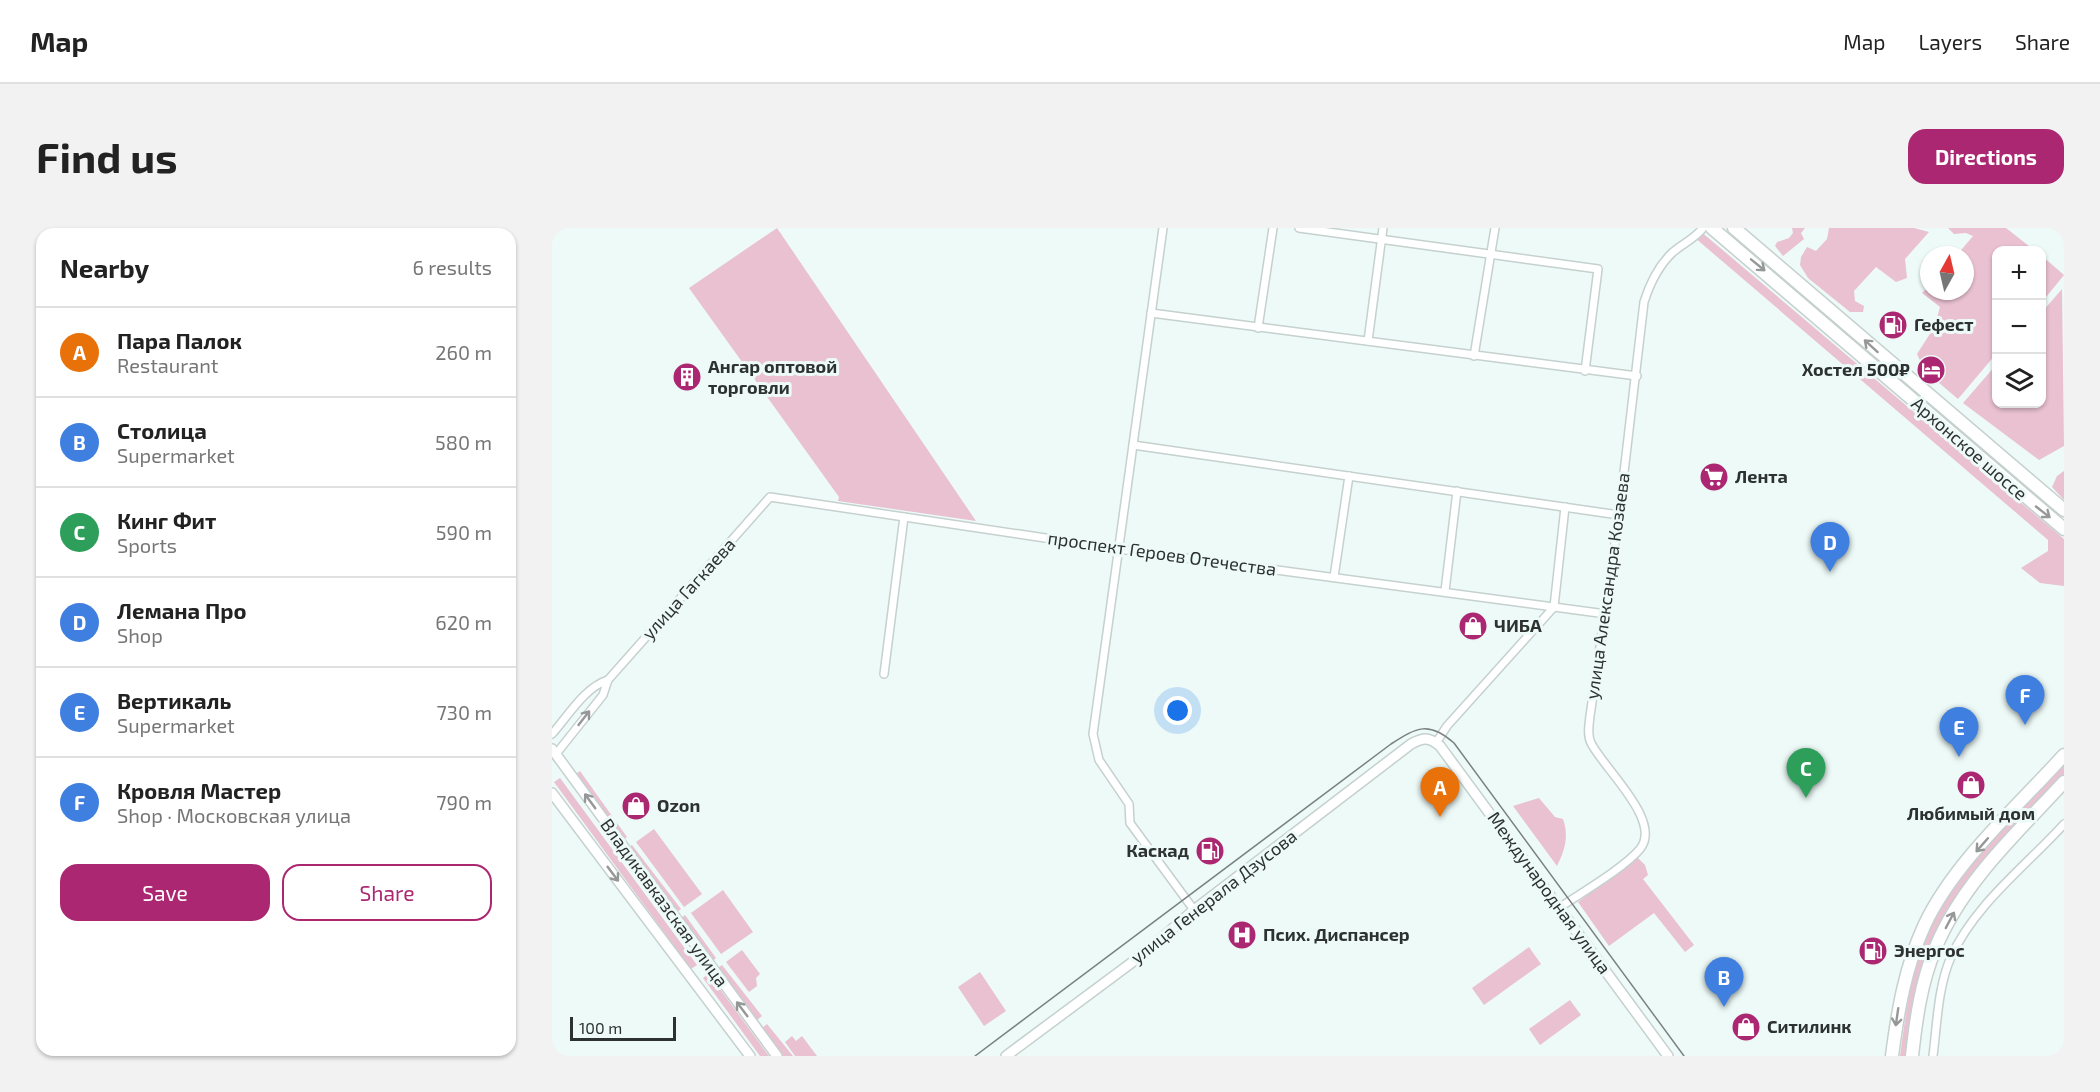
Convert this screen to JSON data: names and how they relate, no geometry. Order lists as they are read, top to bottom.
{
  "streets": {
    "highway": ["Архонское шоссе"],
    "street": [
      "проспект Героев Отечества",
      "улица Александра Козаева",
      "улица Гагкаева",
      "Международная улица",
      "улица Генерала Дзусова",
      "Владикавказская улица"
    ]
  },
  "crossings": [
    ["проспект Героев Отечества", "улица Александра Козаева"],
    ["проспект Героев Отечества", "улица Гагкаева"],
    ["улица Александра Козаева", "Международная улица"],
    ["улица Гагкаева", "Владикавказская улица"],
    ["Международная улица", "улица Генерала Дзусова"]
  ],
  "places": {
    "fuel station": ["Гефест", "Каскад", "Энергос"],
    "hotel": ["Хостел 500₽"],
    "building": ["Ангар оптовой торговли"],
    "supermarket": ["Лента"],
    "shop": [
      "ЧИБА",
      "Любимый дом",
      "Ozon",
      "Ситилинк"
    ],
    "hospital": ["Псих. Диспансер"]
  },
  "scale_bar": "100 m",
  "north": "top",
  "page": {
    "header": "Map",
    "nav": ["Map", "Layers", "Share"],
    "buttons": [
      "Directions",
      ["Save", "Share"]
    ],
    "title": "Find us",
    "heading": ["Nearby", "6 results"],
    "map_buttons": ["+", "−"],
    "list": [
      {
        "mark": "A",
        "name": "Пара Палок",
        "note": "Restaurant",
        "value": "260 m"
      },
      {
        "mark": "B",
        "name": "Столица",
        "note": "Supermarket",
        "value": "580 m"
      },
      {
        "mark": "C",
        "name": "Кинг Фит",
        "note": "Sports",
        "value": "590 m"
      },
      {
        "mark": "D",
        "name": "Лемана Про",
        "note": "Shop",
        "value": "620 m"
      },
      {
        "mark": "E",
        "name": "Вертикаль",
        "note": "Supermarket",
        "value": "730 m"
      },
      {
        "mark": "F",
        "name": "Кровля Мастер",
        "note": "Shop · Московская улица",
        "value": "790 m"
      }
    ],
    "pins": [
      "D",
      "F",
      "E",
      "C",
      "A",
      "B"
    ],
    "scale": "100 m"
  }
}
